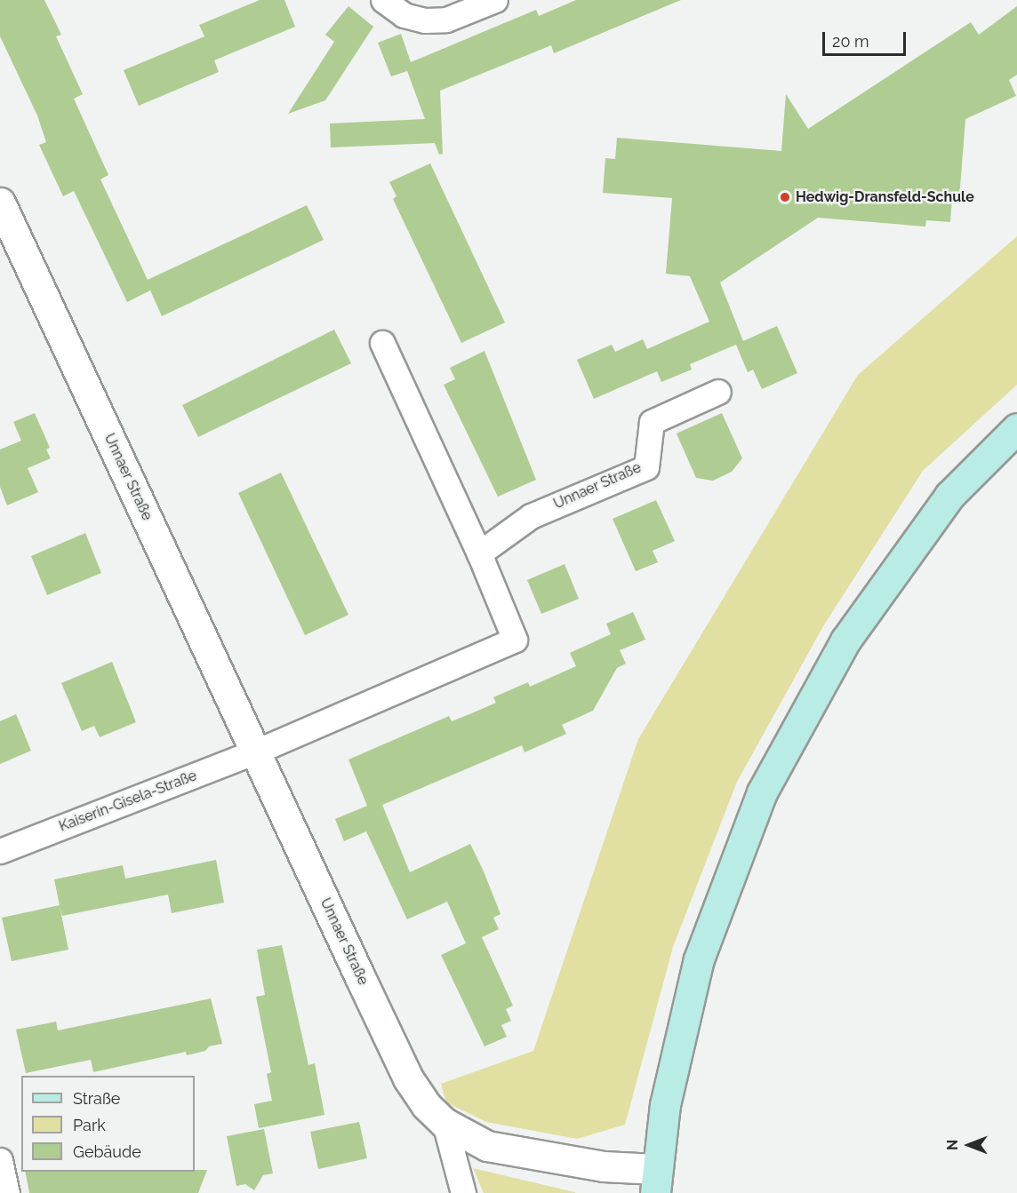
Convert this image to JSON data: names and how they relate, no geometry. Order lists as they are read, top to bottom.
{
  "streets": {
    "street": ["Unnaer Straße", "Kaiserin-Gisela-Straße"]
  },
  "crossings": [
    ["Unnaer Straße", "Kaiserin-Gisela-Straße"]
  ],
  "places": ["Hedwig-Dransfeld-Schule"],
  "legend": ["Straße", "Park", "Gebäude"],
  "scale_bar": "20 m",
  "north": "left"
}
